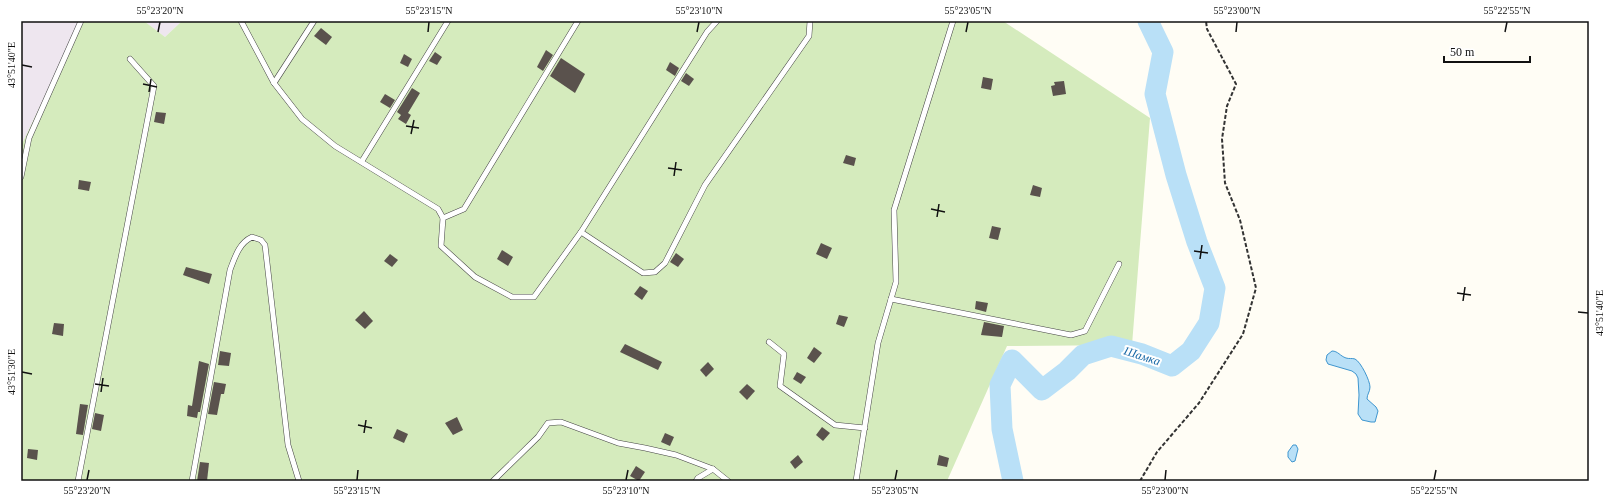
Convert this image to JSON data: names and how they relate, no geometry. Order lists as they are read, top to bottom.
{
  "water": ["Шамка"],
  "scale_bar": "50 m",
  "coordinates": [
    "55°23'20\"N",
    "55°23'15\"N",
    "55°23'10\"N",
    "55°23'05\"N",
    "55°23'00\"N",
    "55°22'55\"N",
    "43°51'40\"E",
    "43°51'30\"E"
  ]
}
